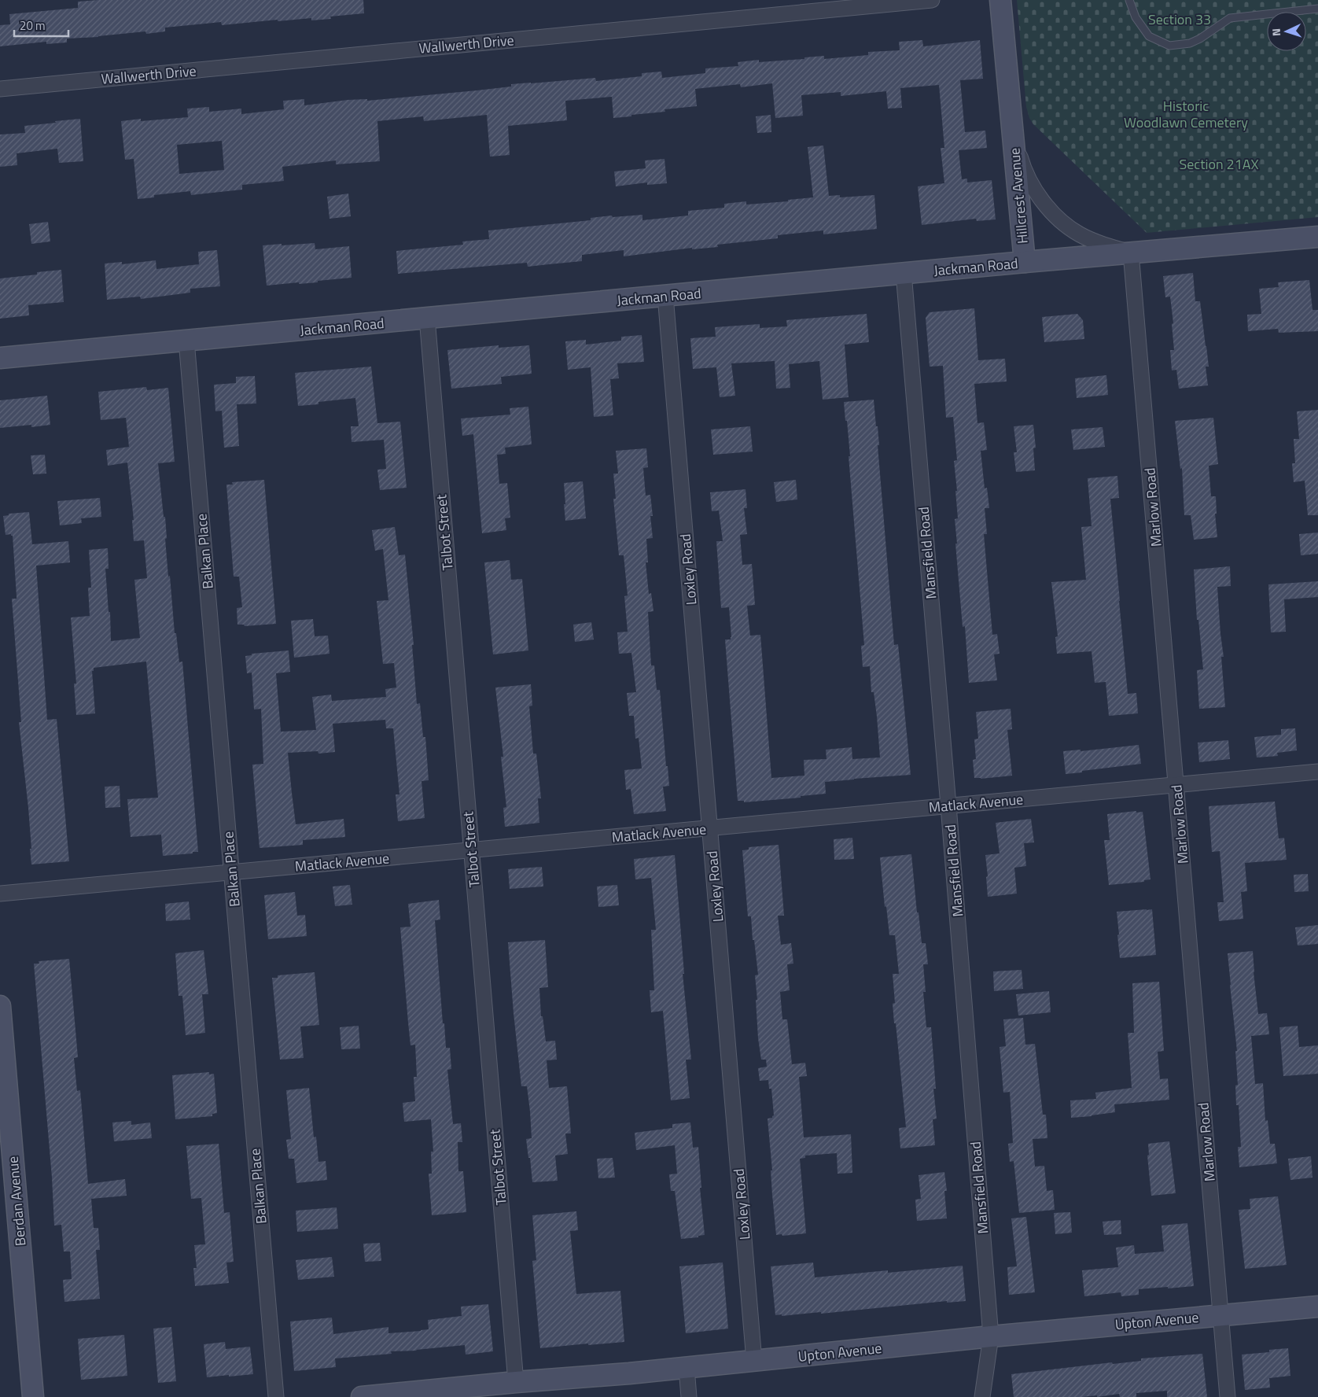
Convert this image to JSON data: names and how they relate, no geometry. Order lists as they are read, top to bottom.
{
  "streets": {
    "street": [
      "Wallwerth Drive",
      "Hillcrest Avenue",
      "Jackman Road",
      "Marlow Road",
      "Talbot Street",
      "Balkan Place",
      "Mansfield Road",
      "Loxley Road",
      "Matlack Avenue",
      "Berdan Avenue",
      "Upton Avenue"
    ]
  },
  "crossings": [
    ["Hillcrest Avenue", "Jackman Road"],
    ["Hillcrest Avenue", "Marlow Road"],
    ["Jackman Road", "Marlow Road"],
    ["Jackman Road", "Talbot Street"],
    ["Jackman Road", "Balkan Place"],
    ["Jackman Road", "Mansfield Road"],
    ["Jackman Road", "Loxley Road"],
    ["Marlow Road", "Matlack Avenue"],
    ["Marlow Road", "Upton Avenue"],
    ["Talbot Street", "Matlack Avenue"],
    ["Talbot Street", "Upton Avenue"],
    ["Balkan Place", "Matlack Avenue"],
    ["Mansfield Road", "Matlack Avenue"],
    ["Mansfield Road", "Upton Avenue"],
    ["Loxley Road", "Matlack Avenue"],
    ["Loxley Road", "Upton Avenue"]
  ],
  "parks": ["Section 33", "Historic Woodlawn Cemetery", "Section 21AX"],
  "scale_bar": "20 m",
  "north": "left"
}
